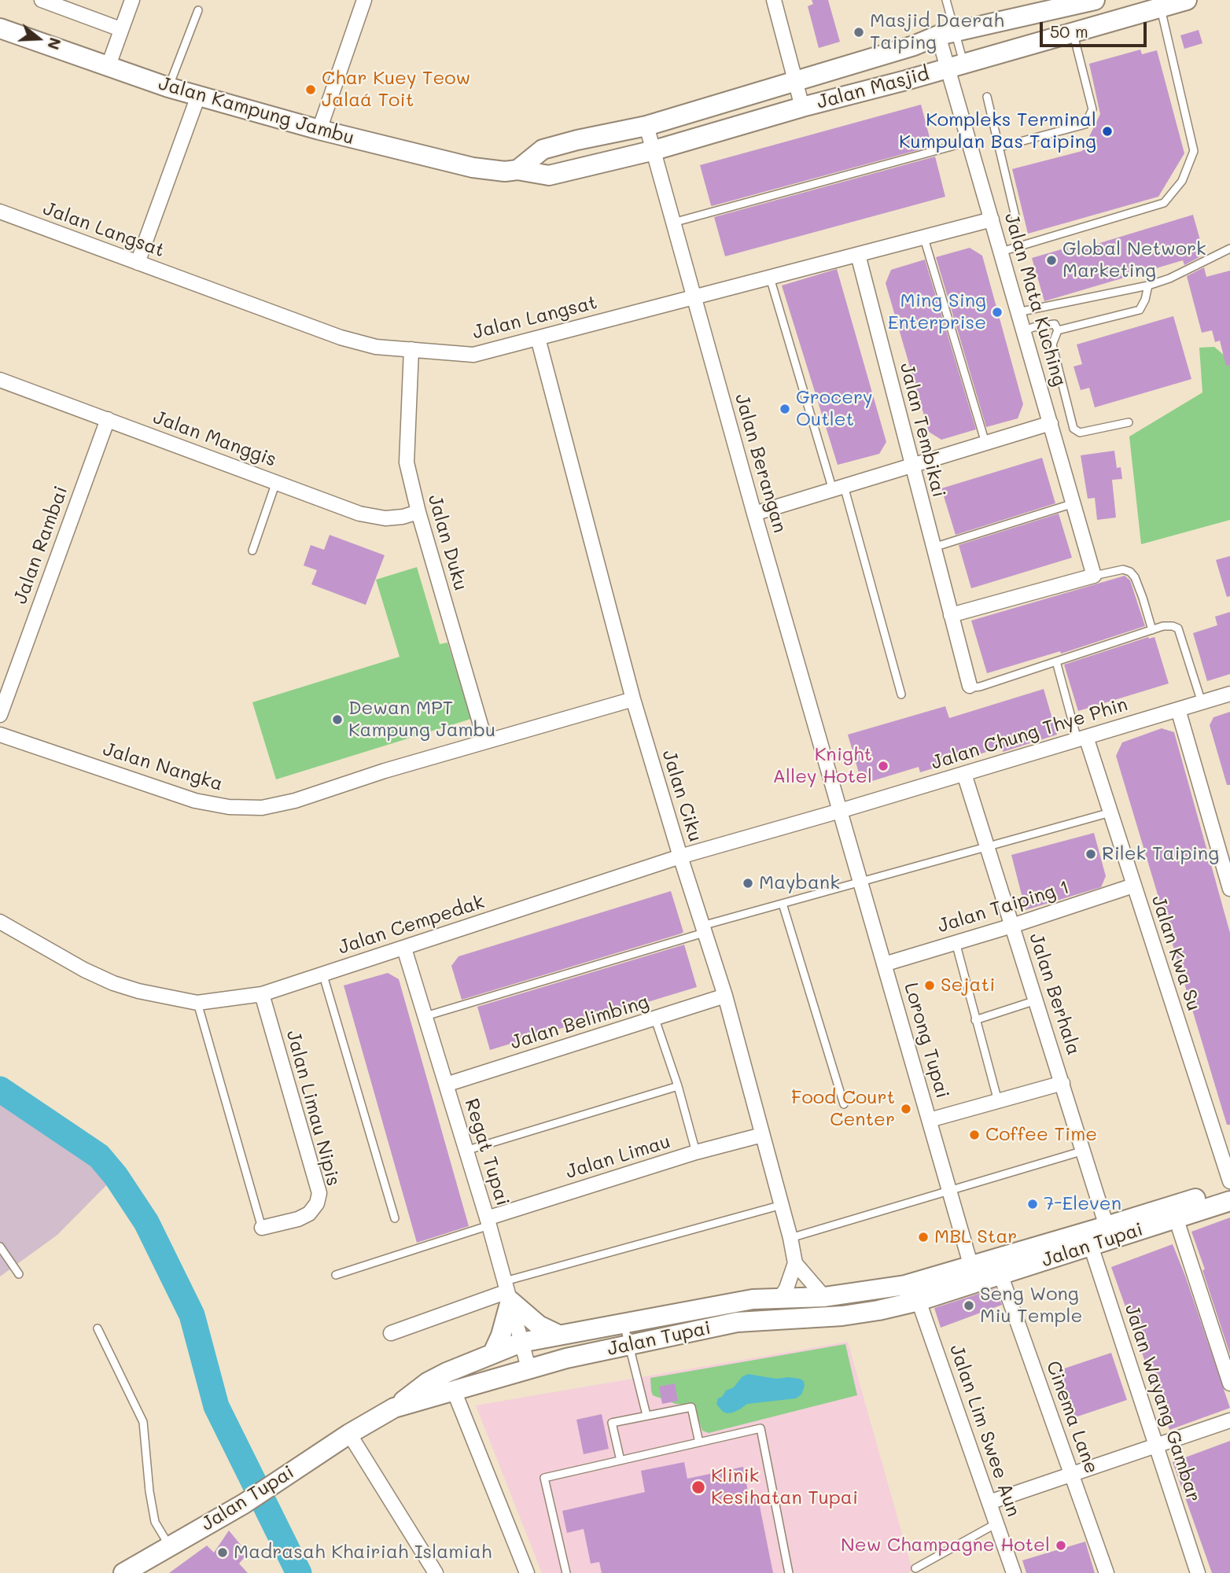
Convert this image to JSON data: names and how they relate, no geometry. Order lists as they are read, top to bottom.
{
  "streets": {
    "main road": ["Jalan Masjid", "Jalan Kampung Jambu", "Jalan Tupai"],
    "street": [
      "Jalan Langsat",
      "Jalan Mata Kuching",
      "Jalan Tembikai",
      "Jalan Manggis",
      "Jalan Berangan",
      "Jalan Duku",
      "Jalan Rambai",
      "Jalan Chung Thye Phin",
      "Jalan Nangka",
      "Jalan Ciku",
      "Jalan Taiping 1",
      "Jalan Cempedak",
      "Jalan Kwa Su",
      "Jalan Berhala",
      "Jalan Belimbing",
      "Lorong Tupai",
      "Jalan Limau Nipis",
      "Regat Tupai",
      "Jalan Limau",
      "Jalan Wayang Gambar",
      "Cinema Lane",
      "Jalan Lim Swee Aun"
    ]
  },
  "crossings": [
    ["Jalan Masjid", "Jalan Kampung Jambu"],
    ["Jalan Masjid", "Jalan Mata Kuching"],
    ["Jalan Masjid", "Jalan Berangan"],
    ["Jalan Kampung Jambu", "Jalan Berangan"],
    ["Jalan Langsat", "Jalan Mata Kuching"],
    ["Jalan Langsat", "Jalan Tembikai"],
    ["Jalan Langsat", "Jalan Berangan"],
    ["Jalan Langsat", "Jalan Duku"],
    ["Jalan Langsat", "Jalan Ciku"],
    ["Jalan Manggis", "Jalan Duku"],
    ["Jalan Manggis", "Jalan Rambai"],
    ["Jalan Berangan", "Jalan Chung Thye Phin"],
    ["Jalan Berangan", "Jalan Cempedak"],
    ["Jalan Berangan", "Lorong Tupai"],
    ["Jalan Duku", "Jalan Nangka"],
    ["Jalan Chung Thye Phin", "Jalan Cempedak"],
    ["Jalan Chung Thye Phin", "Jalan Kwa Su"],
    ["Jalan Chung Thye Phin", "Jalan Berhala"],
    ["Jalan Chung Thye Phin", "Lorong Tupai"],
    ["Jalan Nangka", "Jalan Ciku"],
    ["Jalan Ciku", "Jalan Cempedak"],
    ["Jalan Ciku", "Jalan Belimbing"],
    ["Jalan Ciku", "Jalan Limau"],
    ["Jalan Taiping 1", "Jalan Kwa Su"],
    ["Jalan Taiping 1", "Jalan Berhala"],
    ["Jalan Taiping 1", "Lorong Tupai"],
    ["Jalan Cempedak", "Lorong Tupai"],
    ["Jalan Cempedak", "Jalan Limau Nipis"],
    ["Jalan Cempedak", "Regat Tupai"],
    ["Jalan Berhala", "Jalan Tupai"],
    ["Jalan Belimbing", "Regat Tupai"],
    ["Lorong Tupai", "Jalan Tupai"],
    ["Regat Tupai", "Jalan Limau"],
    ["Regat Tupai", "Jalan Tupai"],
    ["Jalan Tupai", "Jalan Wayang Gambar"],
    ["Jalan Tupai", "Cinema Lane"],
    ["Jalan Tupai", "Jalan Lim Swee Aun"]
  ],
  "places": [
    "Masjid Daerah Taiping",
    "Char Kuey Teow Jalaá Toit",
    "Kompleks Terminal Kumpulan Bas Taiping",
    "Global Network Marketing",
    "Ming Sing Enterprise",
    "Grocery Outlet",
    "Dewan MPT Kampung Jambu",
    "Knight Alley Hotel",
    "Rilek Taiping",
    "Maybank",
    "Sejati",
    "Food Court Center",
    "Coffee Time",
    "7-Eleven",
    "MBL Star",
    "Seng Wong Miu Temple",
    "Klinik Kesihatan Tupai",
    "New Champagne Hotel",
    "Madrasah Khairiah Islamiah"
  ],
  "scale_bar": "50 m",
  "north": "right"
}
